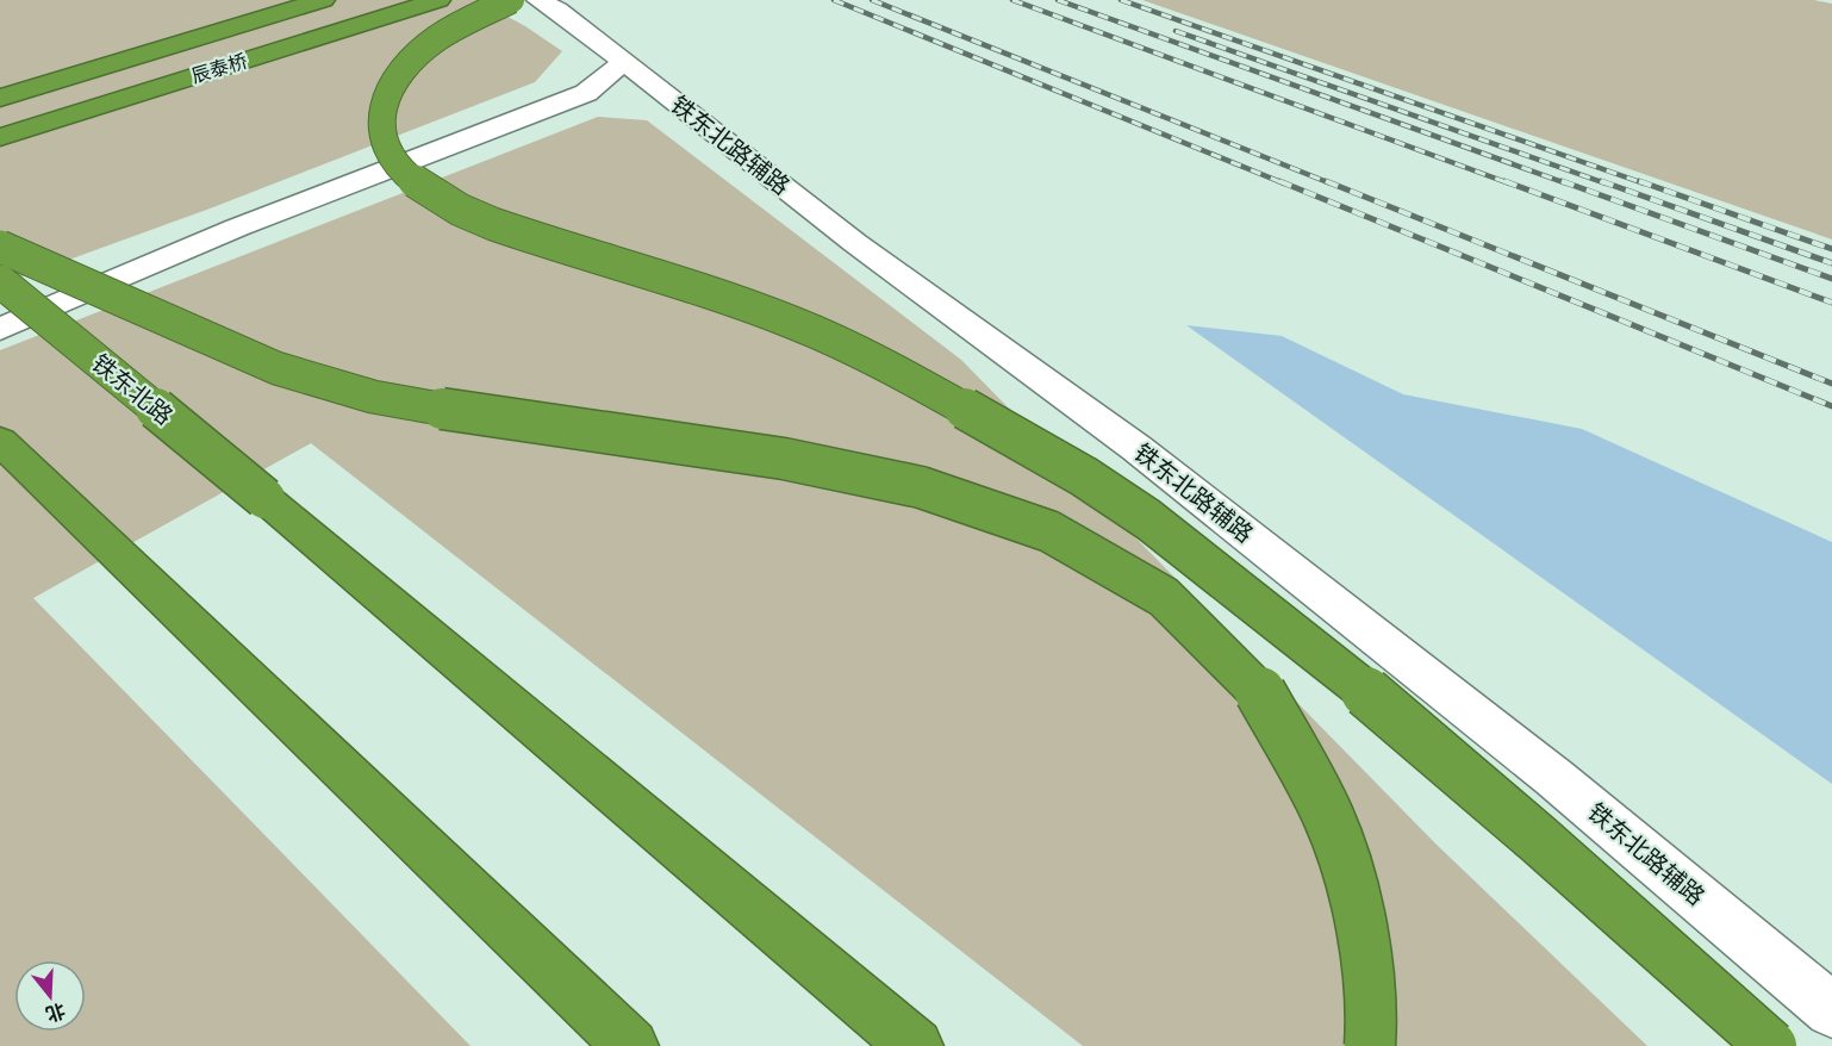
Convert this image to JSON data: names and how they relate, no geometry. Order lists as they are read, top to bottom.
{
  "streets": {
    "highway": ["辰泰桥", "铁东北路"],
    "street": ["铁东北路辅路"]
  },
  "north": "bottom"
}
